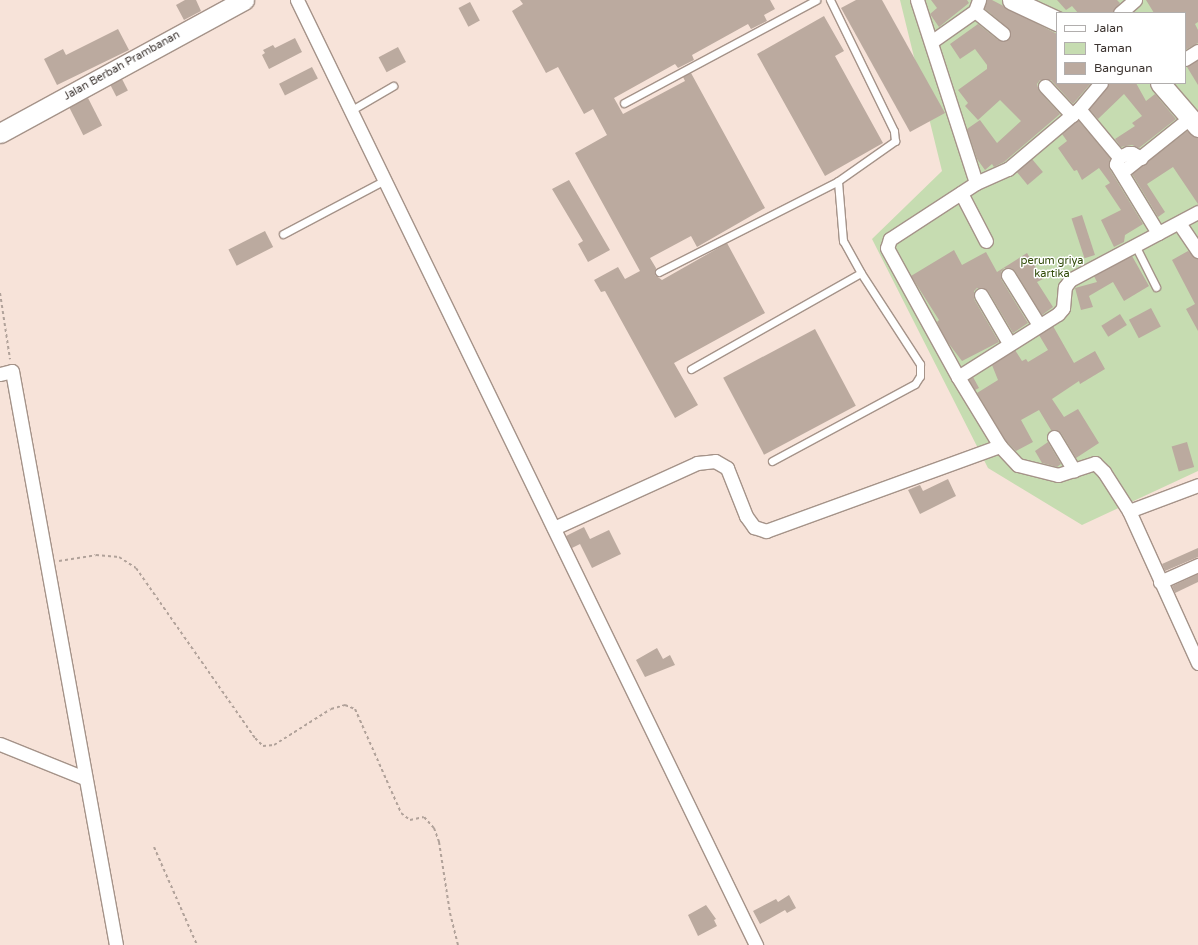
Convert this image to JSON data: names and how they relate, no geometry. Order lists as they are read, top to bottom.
{
  "streets": {
    "street": ["Jalan Berbah Prambanan"]
  },
  "parks": ["perum griya kartika"],
  "legend": ["Jalan", "Taman", "Bangunan"]
}
